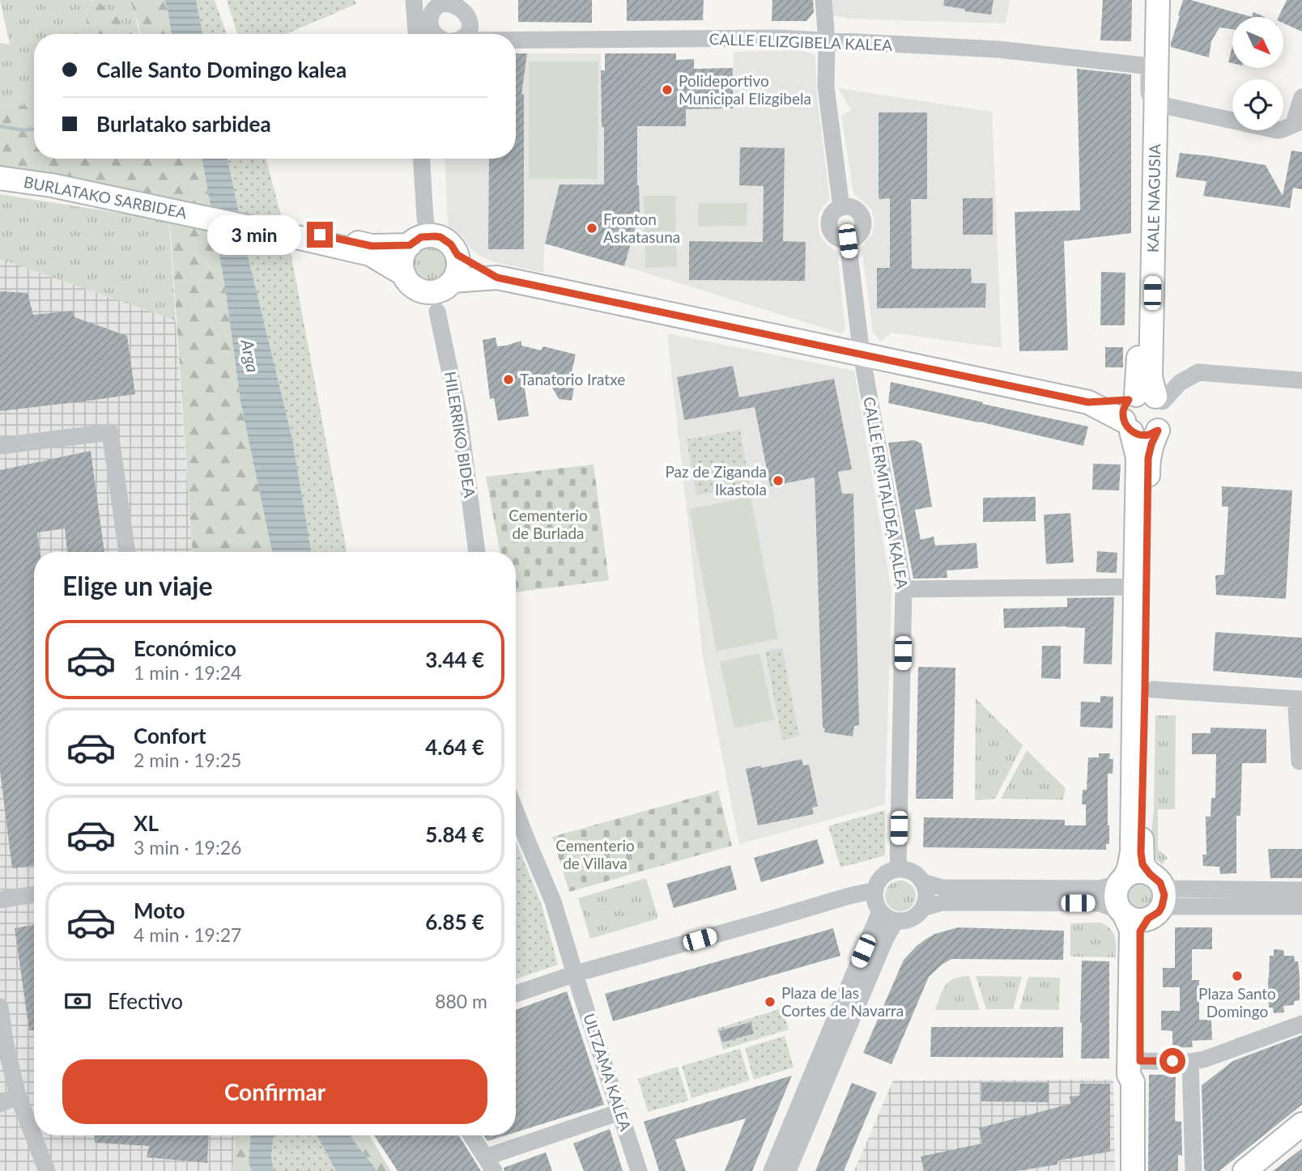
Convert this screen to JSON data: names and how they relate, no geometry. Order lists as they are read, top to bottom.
{
  "streets": {
    "main road": ["BURLATAKO SARBIDEA", "KALE NAGUSIA", "HILERRIKO BIDEA"],
    "street": ["CALLE ELIZGIBELA KALEA", "CALLE ERMITALDEA KALEA", "ULTZAMA KALEA"]
  },
  "crossings": [
    ["CALLE ELIZGIBELA KALEA", "KALE NAGUSIA"],
    ["BURLATAKO SARBIDEA", "HILERRIKO BIDEA"]
  ],
  "water": ["Arga"],
  "parks": ["Cementerio de Burlada", "Cementerio de Villava"],
  "places": [
    "Polideportivo Municipal Elizgibela",
    "Fronton Askatasuna",
    "Tanatorio Iratxe",
    "Paz de Ziganda Ikastola",
    "Plaza Santo Domingo",
    "Plaza de las Cortes de Navarra"
  ],
  "north": "bottom right",
  "page": {
    "banner": ["Calle Santo Domingo kalea", "Burlatako sarbidea"],
    "bubble": "3 min",
    "heading": "Elige un viaje",
    "list": [
      {
        "name": "Económico",
        "note": "1 min · 19:24",
        "value": "3.44 €"
      },
      {
        "name": "Confort",
        "note": "2 min · 19:25",
        "value": "4.64 €"
      },
      {
        "name": "XL",
        "note": "3 min · 19:26",
        "value": "5.84 €"
      },
      {
        "name": "Moto",
        "note": "4 min · 19:27",
        "value": "6.85 €"
      }
    ],
    "pay": ["Efectivo", "880 m"],
    "buttons": "Confirmar"
  }
}
